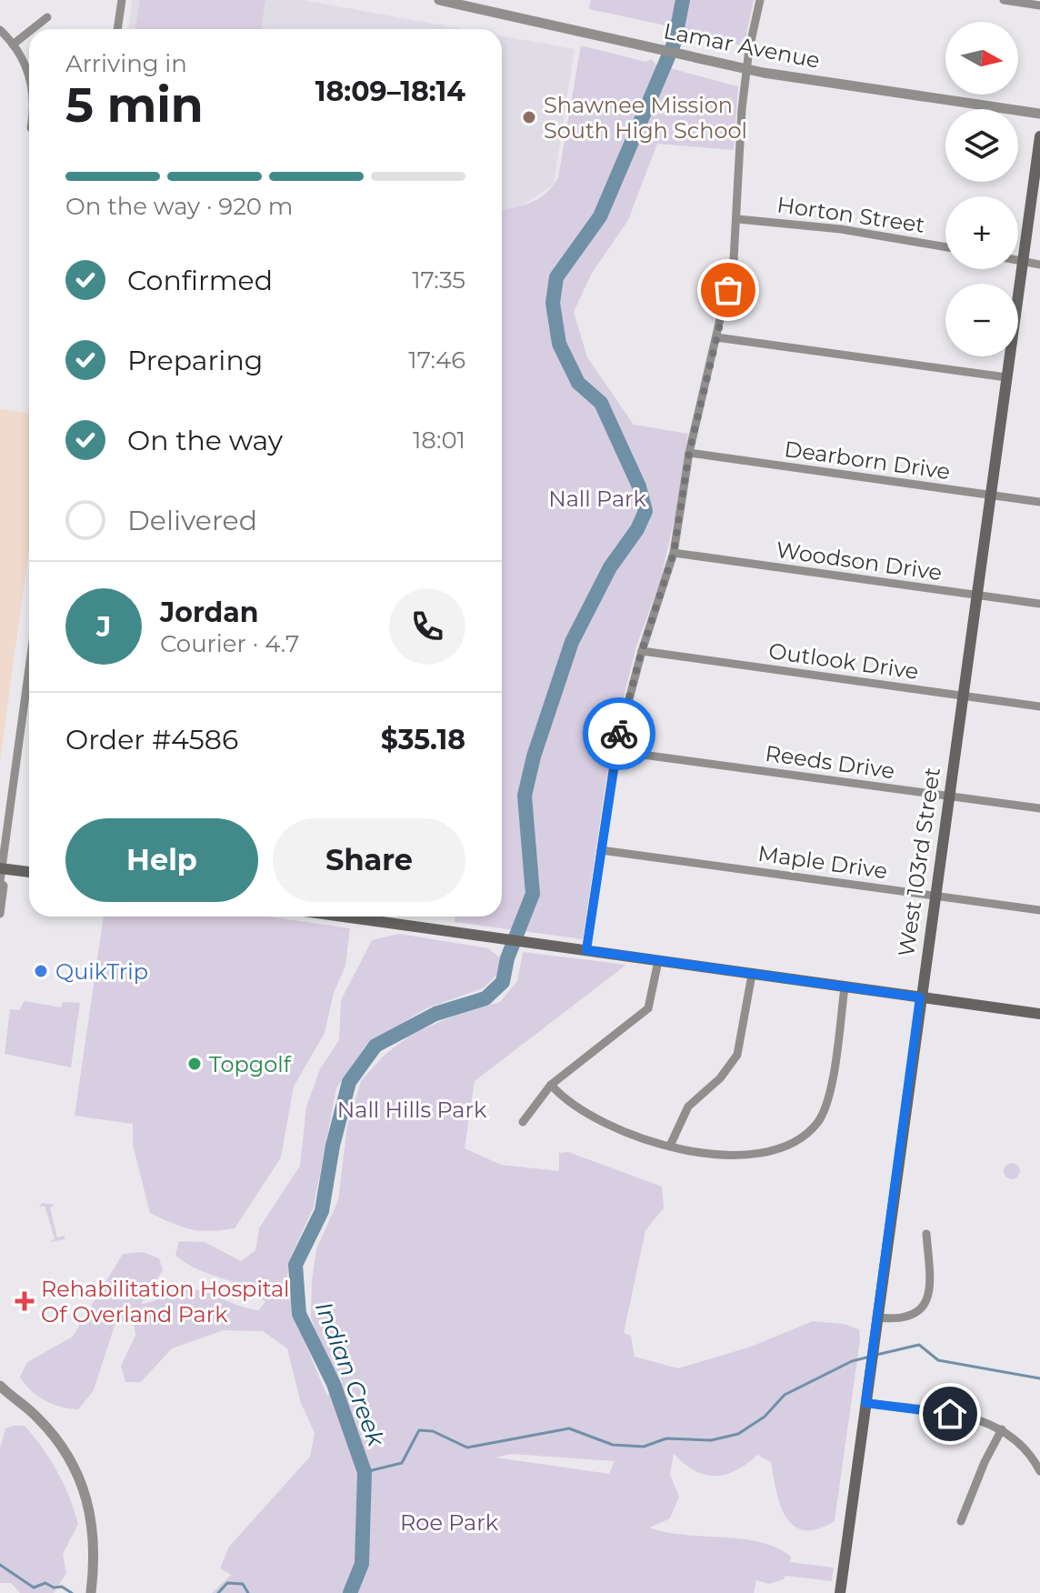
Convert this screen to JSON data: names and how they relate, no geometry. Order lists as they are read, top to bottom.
{
  "streets": {
    "main road": ["West 103rd Street"],
    "street": [
      "Lamar Avenue",
      "Horton Street",
      "Dearborn Drive",
      "Woodson Drive",
      "Outlook Drive",
      "Reeds Drive",
      "Maple Drive"
    ]
  },
  "crossings": [
    ["Dearborn Drive", "West 103rd Street"],
    ["Woodson Drive", "West 103rd Street"],
    ["Outlook Drive", "West 103rd Street"],
    ["Reeds Drive", "West 103rd Street"],
    ["Maple Drive", "West 103rd Street"]
  ],
  "water": ["Indian Creek"],
  "parks": ["Nall Park", "Nall Hills Park", "Roe Park"],
  "places": {
    "other": ["Shawnee Mission South High School", "QuikTrip", "Topgolf"],
    "health": ["Rehabilitation Hospital Of Overland Park"]
  },
  "north": "right",
  "page": {
    "map_buttons": ["+", "−"],
    "heading": ["5 min", "Arriving in", "18:09–18:14"],
    "panel": [
      "Jordan",
      "Courier · 4.7",
      "Order #4586",
      "$35.18"
    ],
    "bar": "On the way · 920 m",
    "list": [
      ["Confirmed", "17:35"],
      ["Preparing", "17:46"],
      ["On the way", "18:01"],
      "Delivered"
    ],
    "round": "J",
    "buttons": ["Help", "Share"]
  }
}
